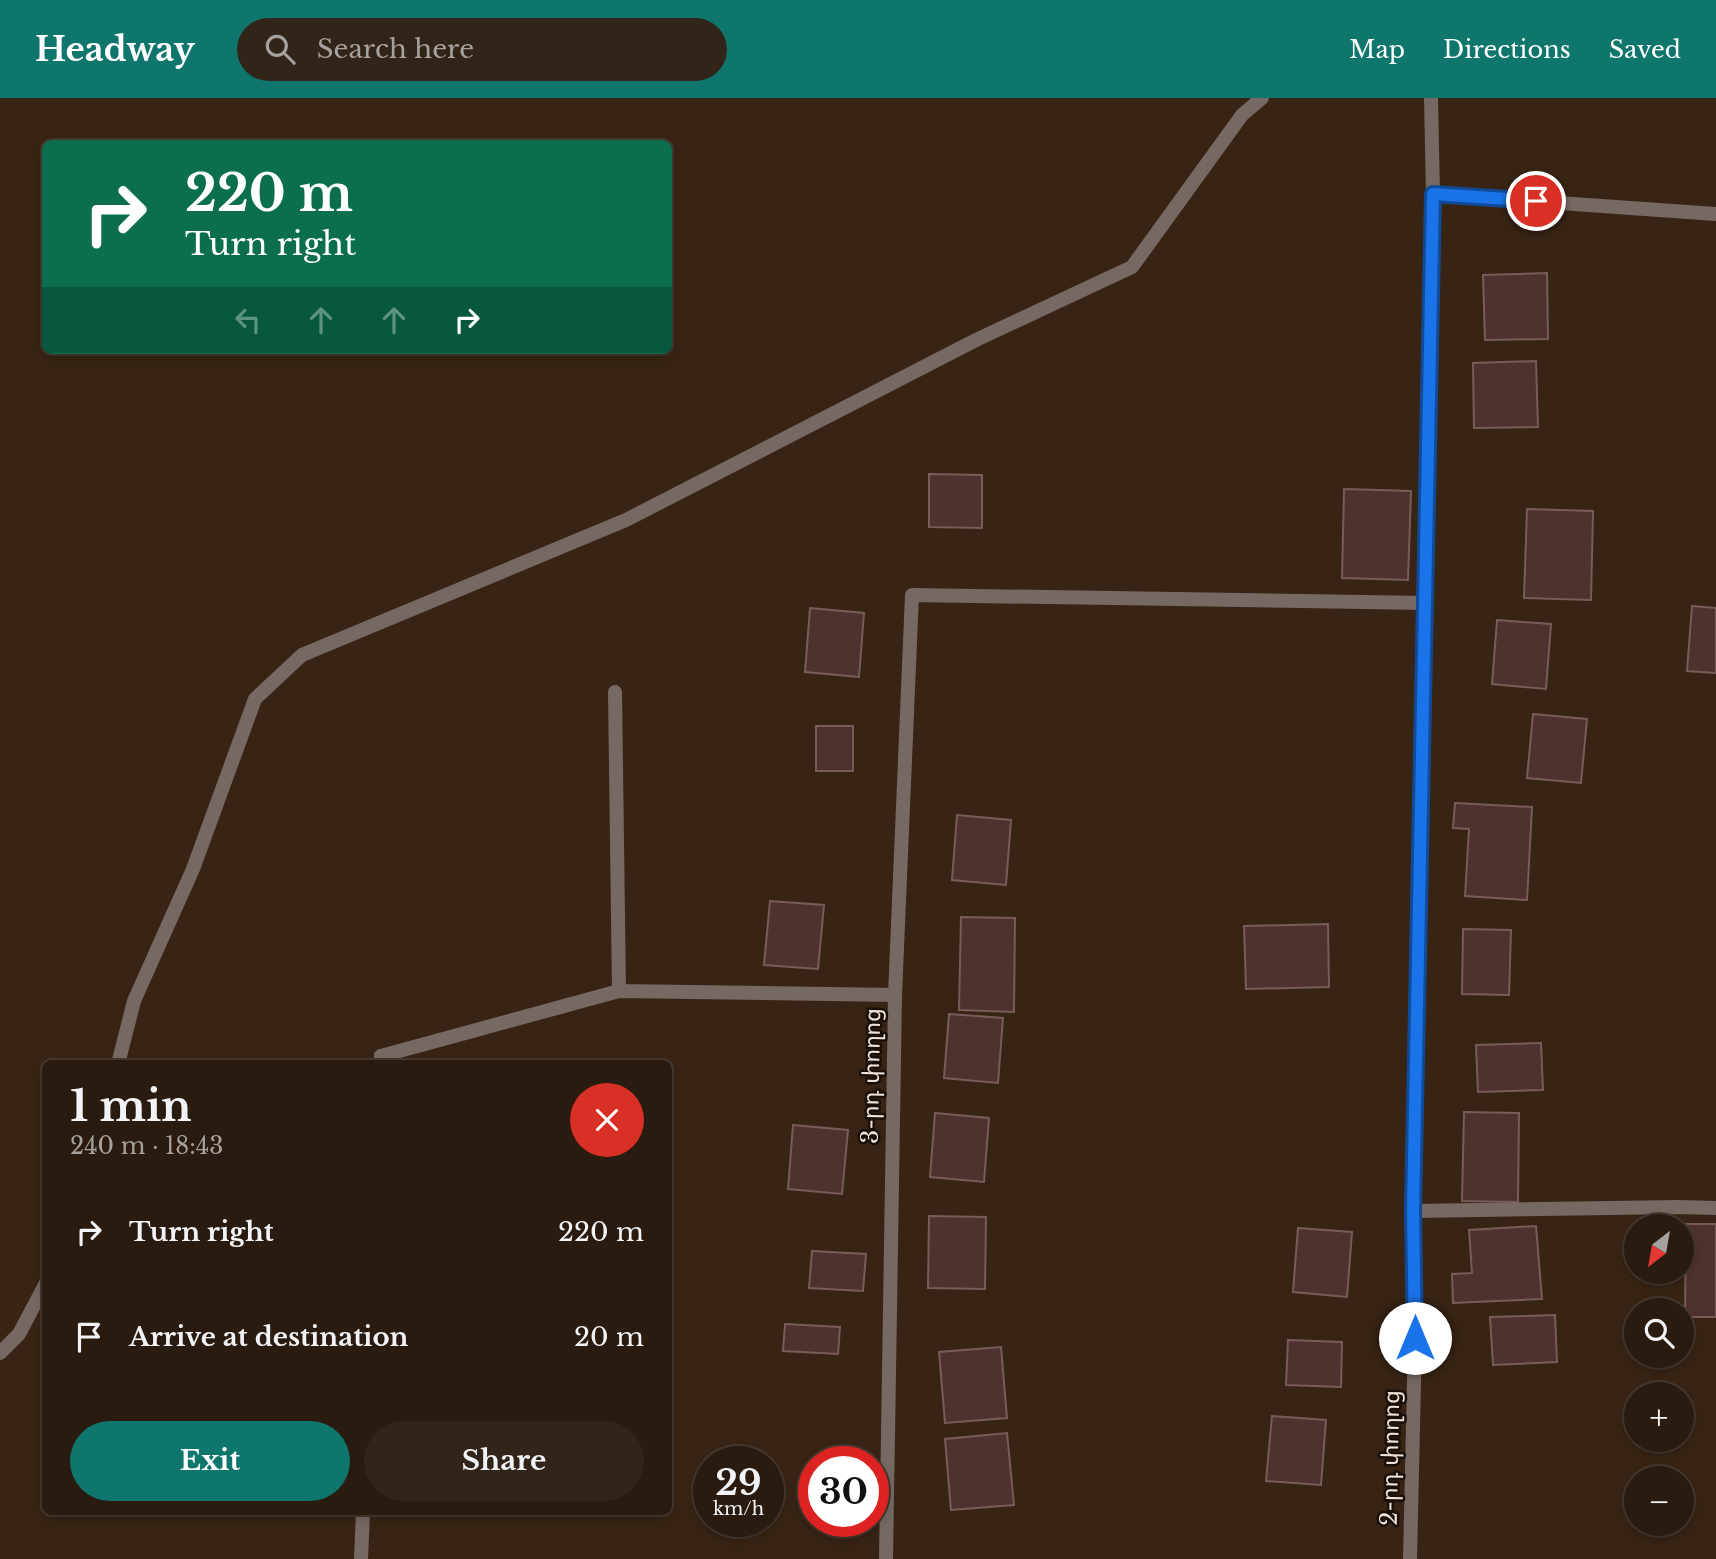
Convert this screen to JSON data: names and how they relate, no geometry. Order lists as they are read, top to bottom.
{
  "streets": {
    "street": ["3-րդ փողոց", "2-րդ փողոց"]
  },
  "crossings": [
    ["3-րդ փողոց", "2-րդ փողոց"]
  ],
  "north": "bottom left",
  "page": {
    "header": "Headway",
    "search": "Search here",
    "nav": ["Map", "Directions", "Saved"],
    "turn": ["220 m", "Turn right"],
    "heading": ["1 min", "240 m · 18:43"],
    "list": [
      {
        "name": "Turn right",
        "value": "220 m"
      },
      {
        "name": "Arrive at destination",
        "value": "20 m"
      }
    ],
    "map_buttons": ["+", "−"],
    "buttons": ["Exit", "Share"],
    "speed": "29 km/h",
    "limit": "30"
  }
}
